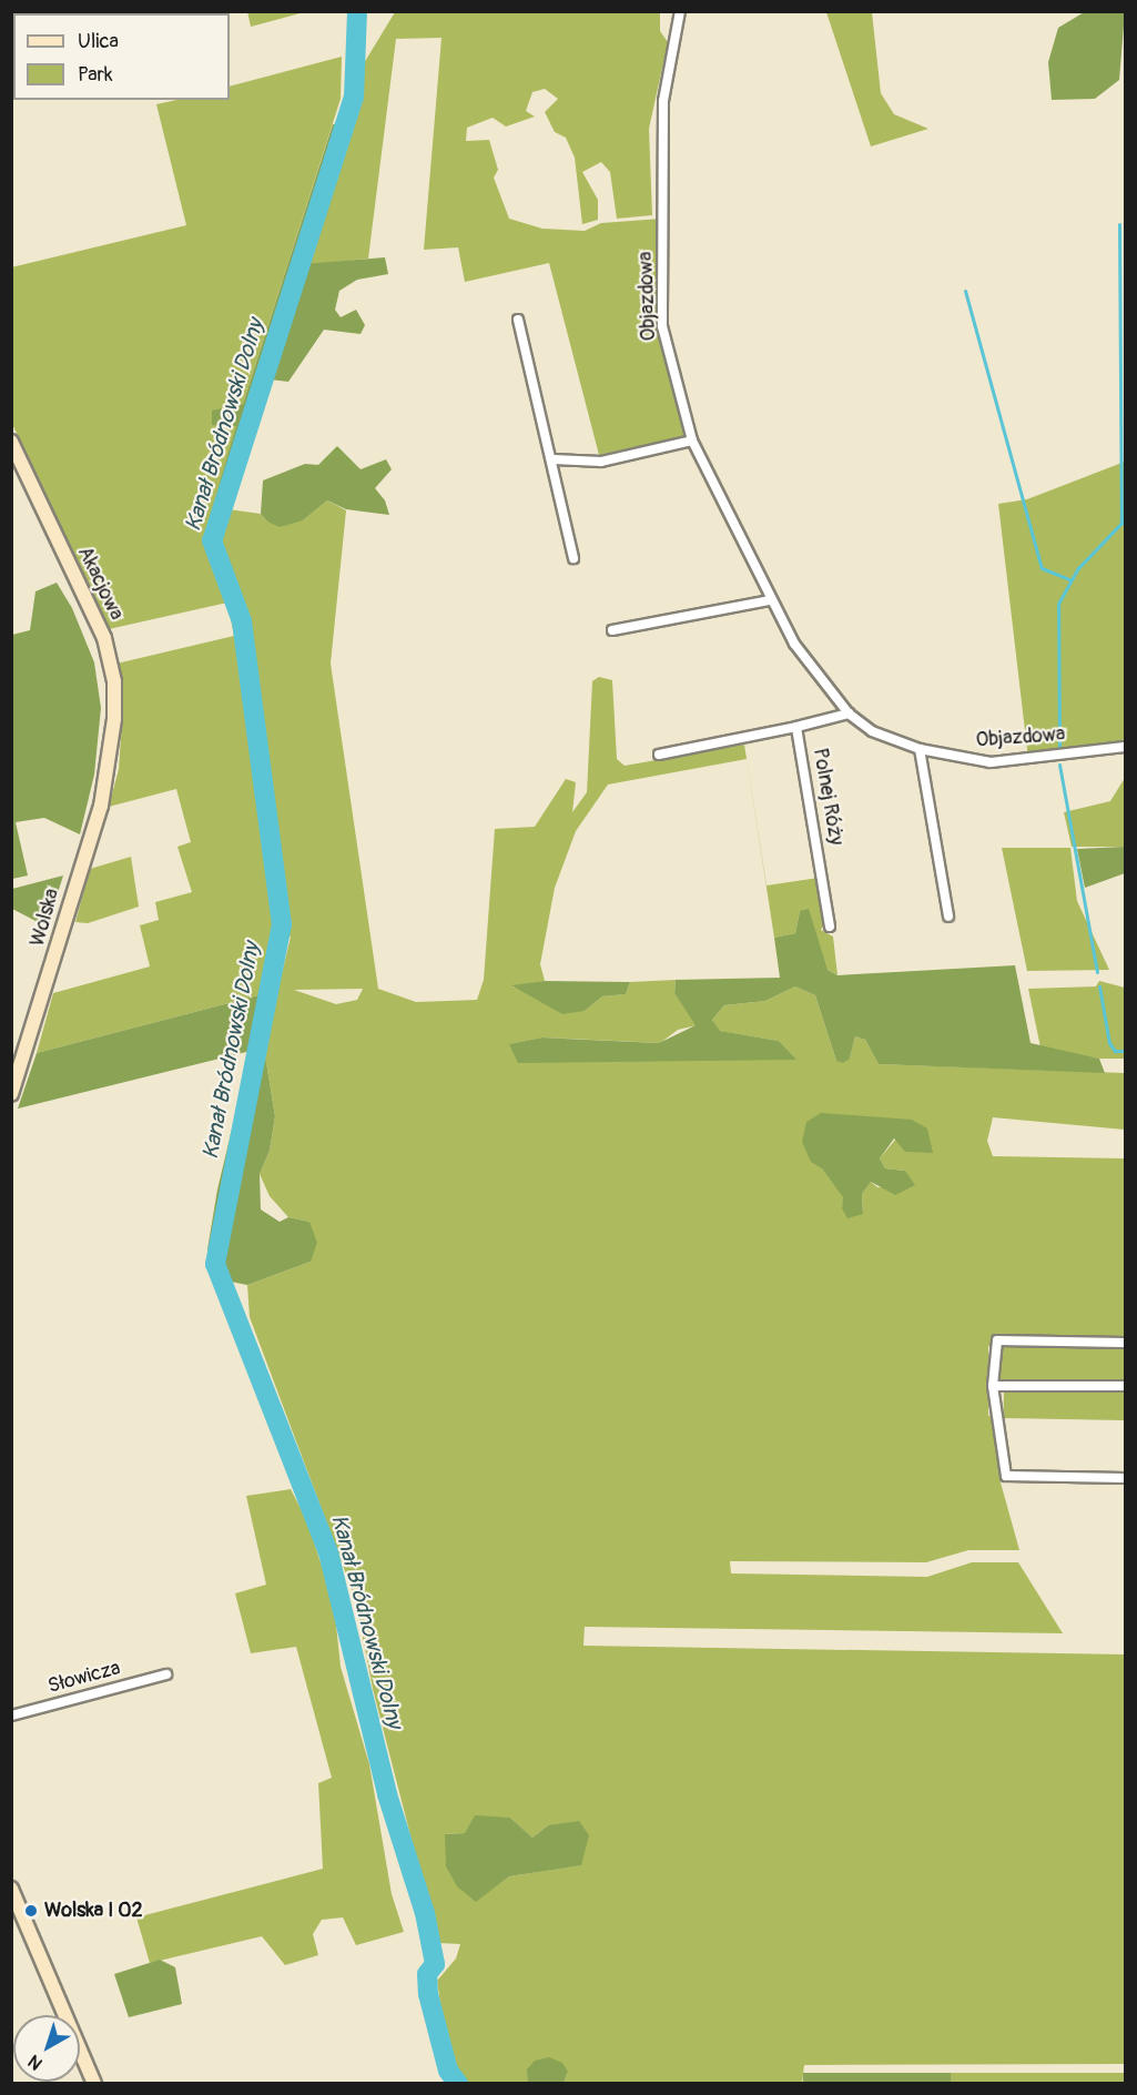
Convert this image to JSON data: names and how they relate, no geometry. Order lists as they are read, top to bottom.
{
  "streets": {
    "street": [
      "Objazdowa",
      "Akacjowa",
      "Polnej Róży",
      "Wolska",
      "Słowicza"
    ]
  },
  "crossings": [
    ["Objazdowa", "Polnej Róży"],
    ["Akacjowa", "Wolska"]
  ],
  "water": ["Kanał Bródnowski Dolny"],
  "places": ["Wolska I 02"],
  "legend": ["Ulica", "Park"],
  "north": "bottom left"
}
